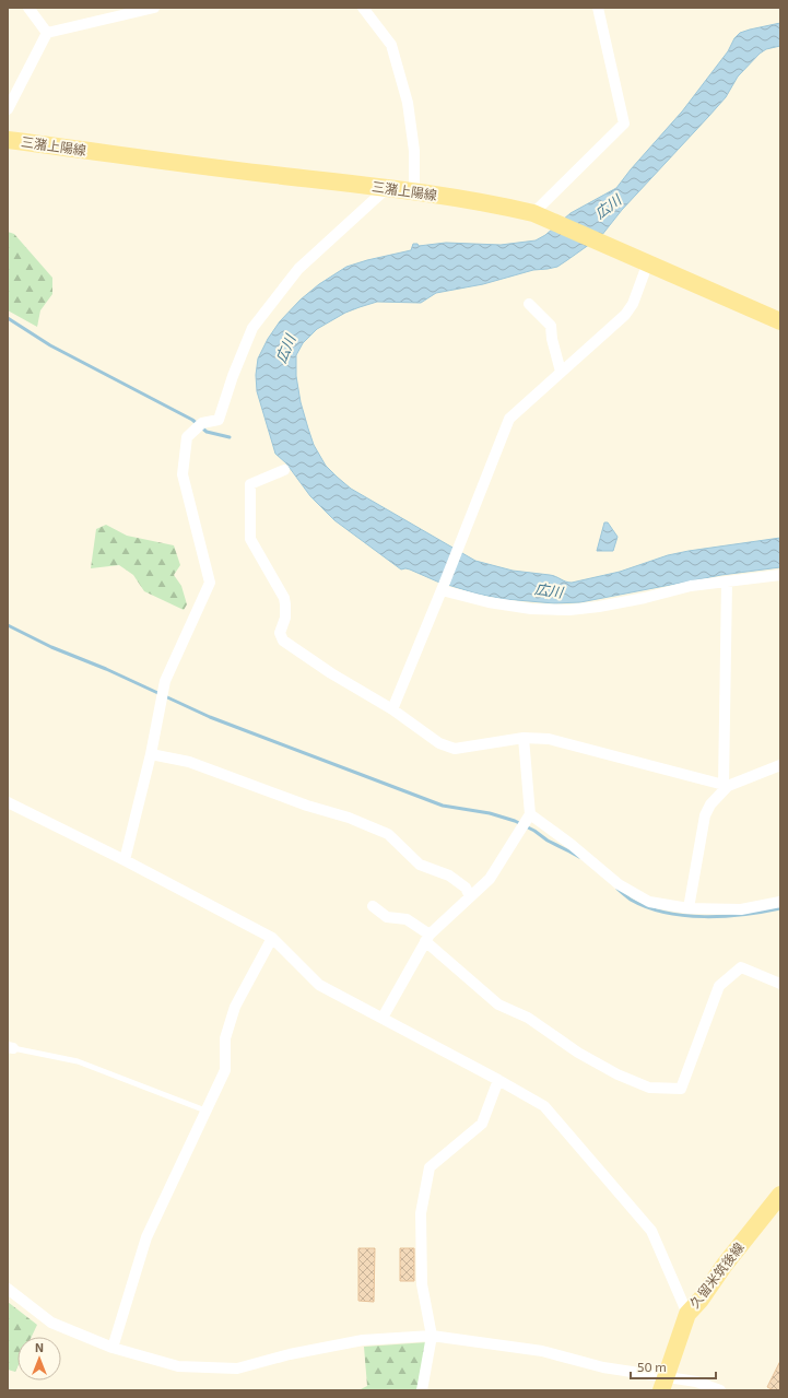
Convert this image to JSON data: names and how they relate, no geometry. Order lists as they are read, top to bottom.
{
  "streets": {
    "main road": ["三潴上陽線", "久留米筑後線"]
  },
  "water": ["広川"],
  "scale_bar": "50 m",
  "north": "top"
}
